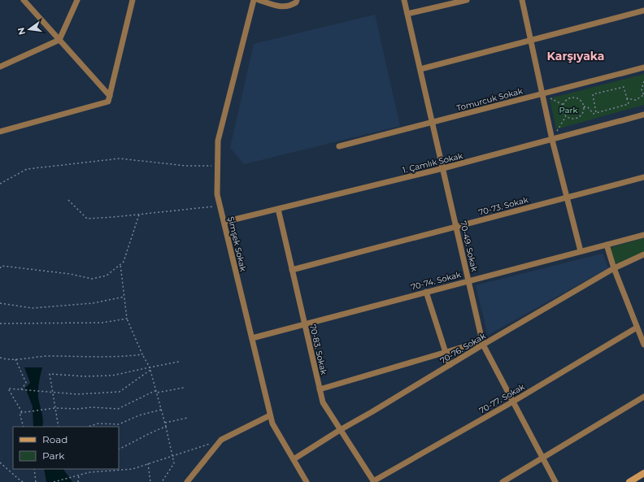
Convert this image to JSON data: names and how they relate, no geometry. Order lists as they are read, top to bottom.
{
  "streets": {
    "street": [
      "Tomurcuk Sokak",
      "1. Çamlık Sokak",
      "70-73. Sokak",
      "Şimşek Sokak",
      "70-49. Sokak",
      "70-74. Sokak",
      "70-76. Sokak",
      "70-83. Sokak",
      "70-77. Sokak"
    ]
  },
  "crossings": [
    ["Tomurcuk Sokak", "70-49. Sokak"],
    ["1. Çamlık Sokak", "Şimşek Sokak"],
    ["1. Çamlık Sokak", "70-49. Sokak"],
    ["1. Çamlık Sokak", "70-83. Sokak"],
    ["70-73. Sokak", "70-49. Sokak"],
    ["70-73. Sokak", "70-83. Sokak"],
    ["Şimşek Sokak", "70-74. Sokak"],
    ["Şimşek Sokak", "70-76. Sokak"],
    ["70-49. Sokak", "70-74. Sokak"],
    ["70-49. Sokak", "70-76. Sokak"],
    ["70-49. Sokak", "70-77. Sokak"],
    ["70-74. Sokak", "70-83. Sokak"],
    ["70-76. Sokak", "70-83. Sokak"],
    ["70-83. Sokak", "70-77. Sokak"]
  ],
  "districts": ["Karşıyaka"],
  "parks": ["Park"],
  "legend": ["Road", "Park"],
  "north": "left"
}
